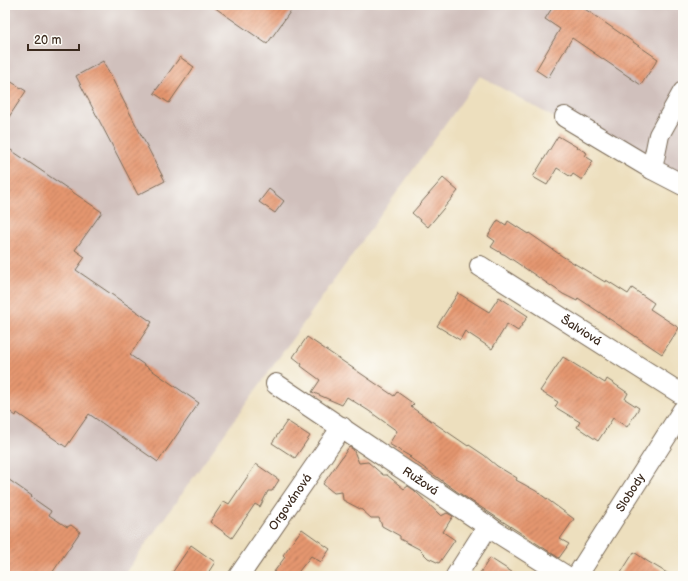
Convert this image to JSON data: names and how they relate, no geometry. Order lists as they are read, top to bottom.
{
  "streets": {
    "street": [
      "Šalviová",
      "Ružová",
      "Slobody",
      "Orgovánová"
    ]
  },
  "crossings": [
    ["Ružová", "Orgovánová"]
  ],
  "scale_bar": "20 m"
}
